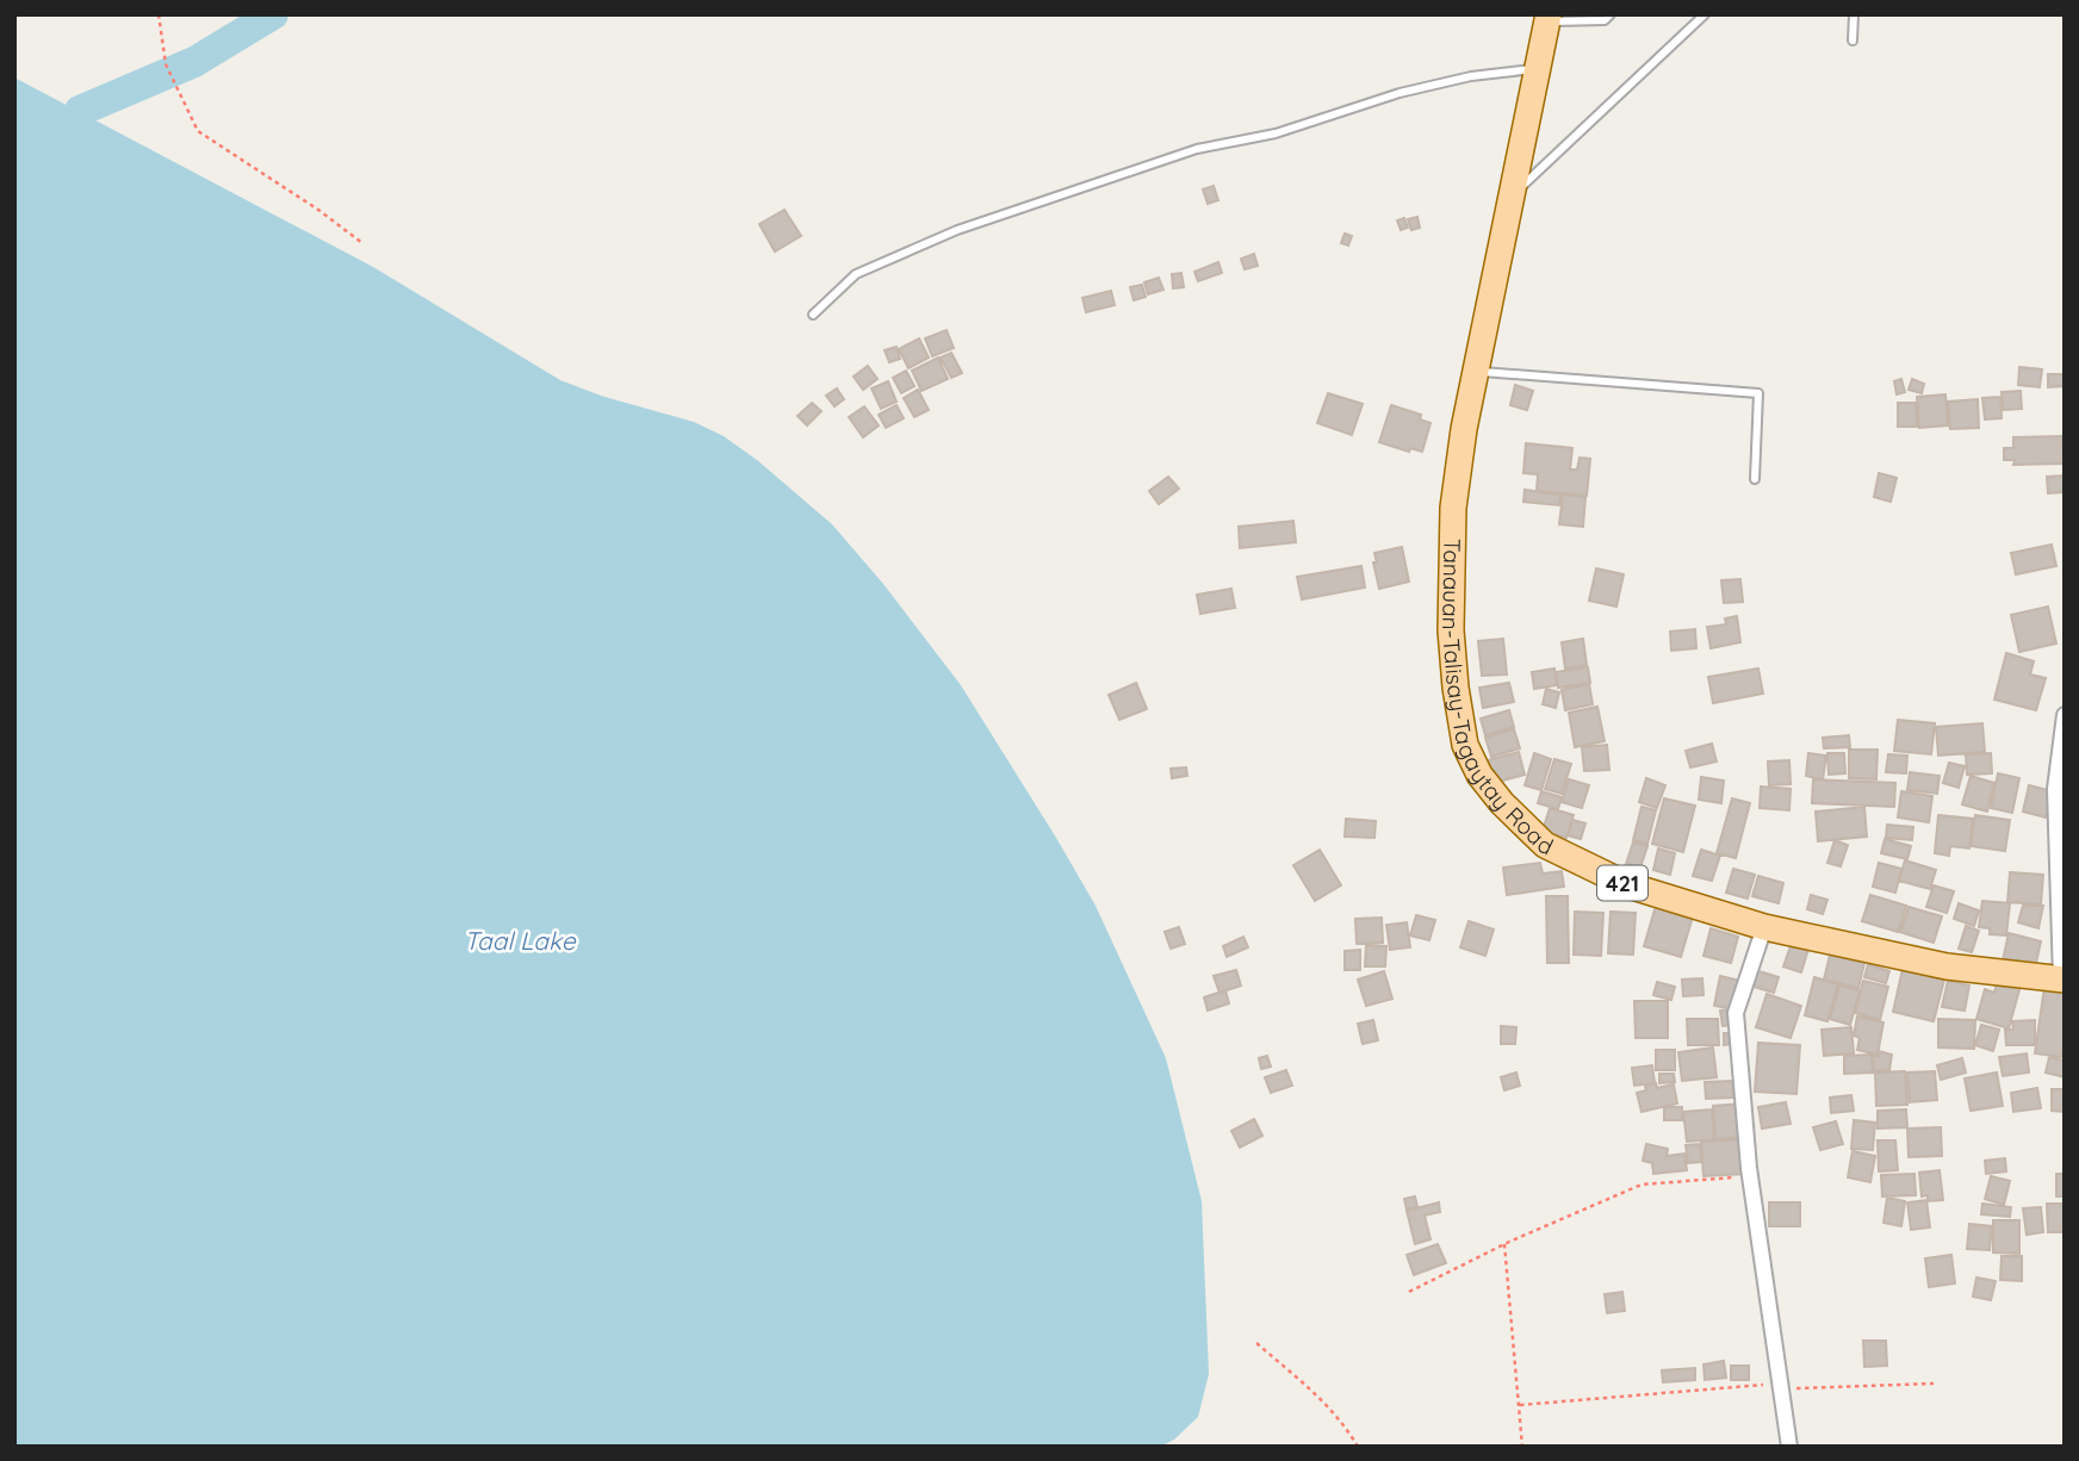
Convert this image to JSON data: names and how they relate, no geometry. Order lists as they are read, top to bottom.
{
  "streets": {
    "main road": ["Tanauan-Talisay-Tagaytay Road", "421"]
  },
  "water": ["Taal Lake"]
}
